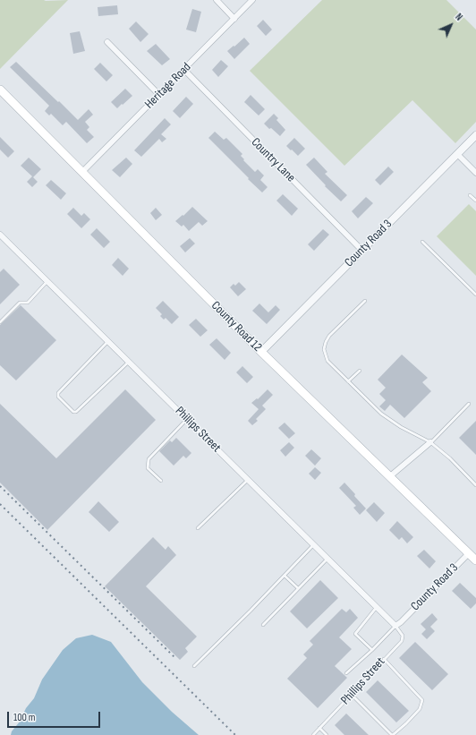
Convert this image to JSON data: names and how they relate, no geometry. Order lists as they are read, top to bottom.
{
  "streets": {
    "main road": ["County Road 12"],
    "street": [
      "Heritage Road",
      "Country Lane",
      "County Road 3",
      "Phillips Street"
    ]
  },
  "crossings": [
    ["Heritage Road", "Country Lane"],
    ["Heritage Road", "County Road 12"],
    ["Country Lane", "County Road 3"],
    ["County Road 3", "County Road 12"],
    ["County Road 3", "Phillips Street"]
  ],
  "scale_bar": "100 m",
  "north": "top right"
}
